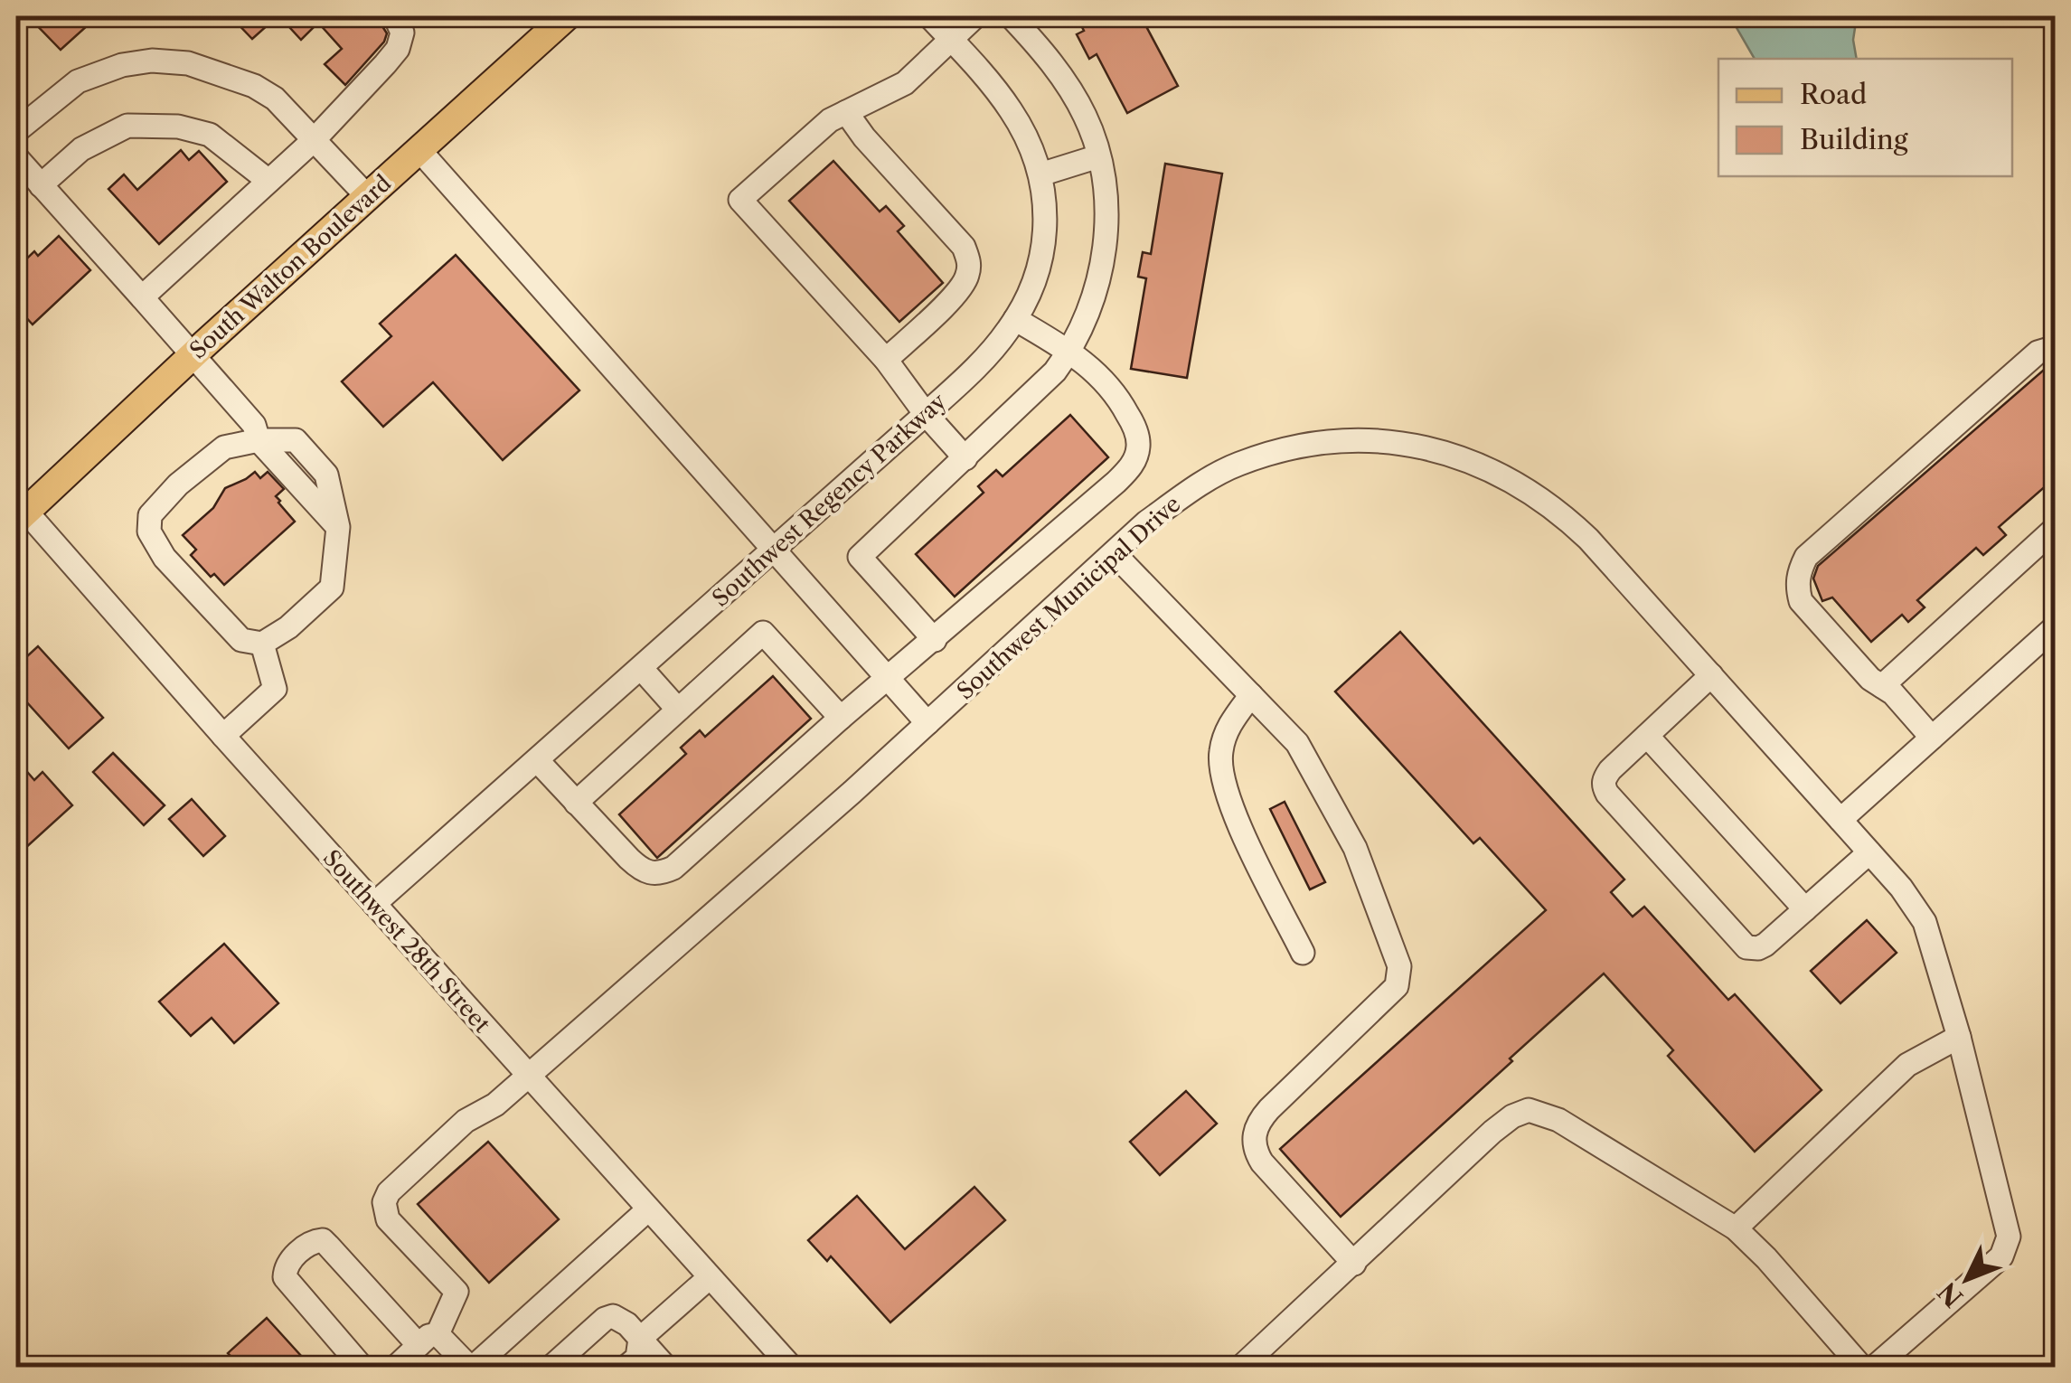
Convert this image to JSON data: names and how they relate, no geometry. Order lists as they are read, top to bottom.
{
  "streets": {
    "main road": ["South Walton Boulevard"],
    "street": ["Southwest Regency Parkway", "Southwest Municipal Drive", "Southwest 28th Street"]
  },
  "crossings": [
    ["South Walton Boulevard", "Southwest 28th Street"],
    ["Southwest Regency Parkway", "Southwest 28th Street"],
    ["Southwest Municipal Drive", "Southwest 28th Street"]
  ],
  "legend": ["Road", "Building"],
  "north": "bottom left"
}
